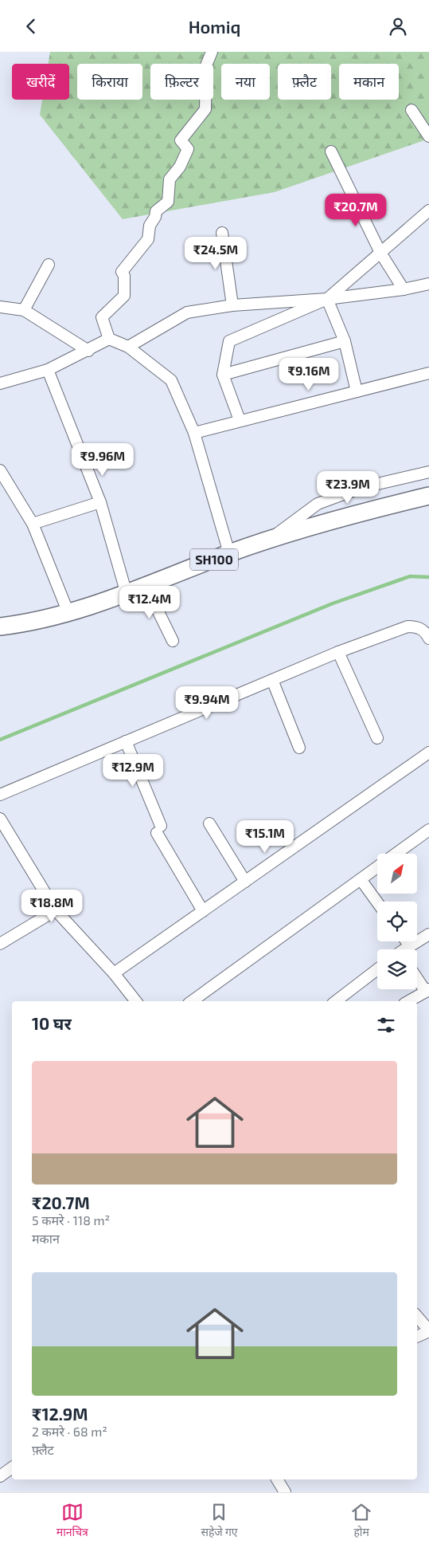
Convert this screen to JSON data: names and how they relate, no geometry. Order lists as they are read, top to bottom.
{
  "streets": {
    "main road": ["SH100"]
  },
  "north": "top right",
  "page": {
    "header": "Homiq",
    "chip": [
      "खरीदें",
      "किराया",
      "फ़िल्टर",
      "नया",
      "फ़्लैट",
      "मकान"
    ],
    "price": [
      "₹20.7M",
      "₹24.5M",
      "₹9.16M",
      "₹9.96M",
      "₹23.9M",
      "₹12.4M",
      "₹9.94M",
      "₹12.9M",
      "₹15.1M",
      "₹18.8M"
    ],
    "heading": "10 घर",
    "list": [
      {
        "name": "₹20.7M",
        "note": "5 कमरे · 118 m² · मकान"
      },
      {
        "name": "₹12.9M",
        "note": "2 कमरे · 68 m² · फ़्लैट"
      }
    ],
    "tabs": ["मानचित्र", "सहेजे गए", "होम"]
  }
}
